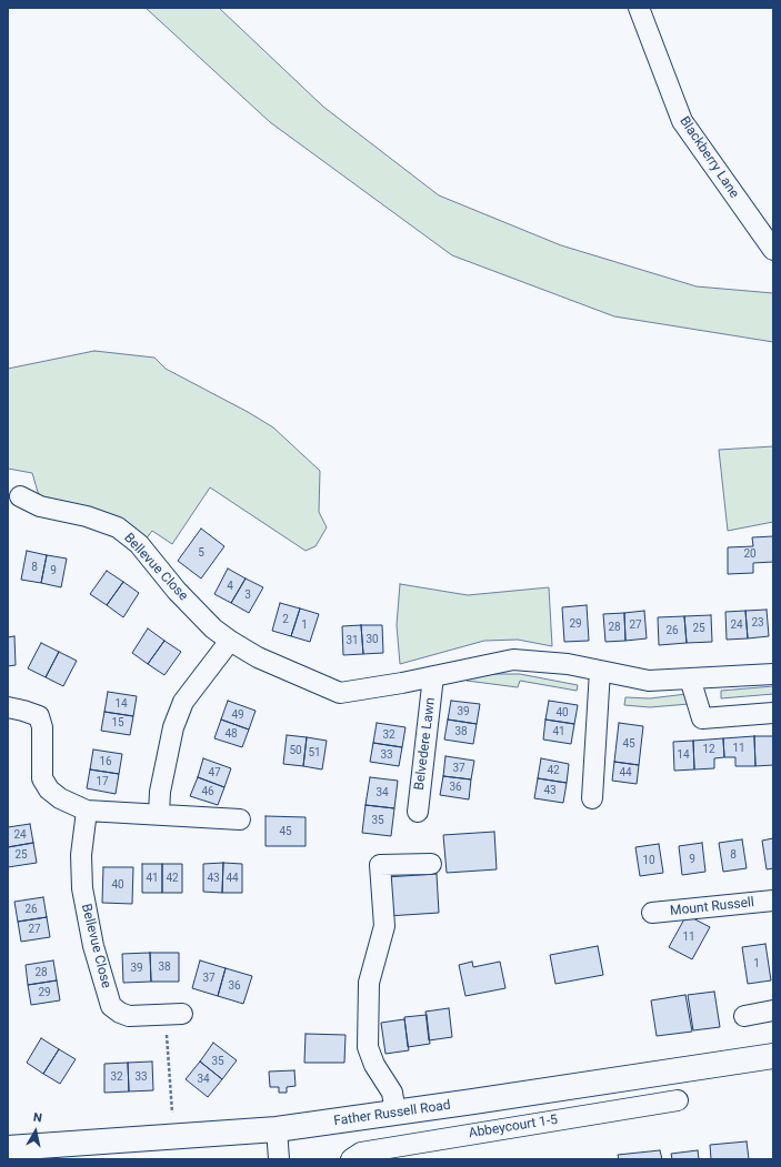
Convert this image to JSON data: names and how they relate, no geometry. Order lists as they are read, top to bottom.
{
  "streets": {
    "street": [
      "Blackberry Lane",
      "Bellevue Close",
      "Belvedere Lawn",
      "Mount Russell",
      "Father Russell Road",
      "Abbeycourt 1-5"
    ]
  },
  "crossings": [
    ["Bellevue Close", "Belvedere Lawn"]
  ],
  "house_numbers": [
    "5",
    "20",
    "8",
    "9",
    "4",
    "3",
    "2",
    "23",
    "29",
    "1",
    "27",
    "24",
    "28",
    "25",
    "26",
    "30",
    "31",
    "14",
    "39",
    "40",
    "49",
    "15",
    "38",
    "41",
    "48",
    "32",
    "45",
    "11",
    "12",
    "50",
    "51",
    "33",
    "14",
    "16",
    "37",
    "42",
    "47",
    "44",
    "17",
    "36",
    "43",
    "46",
    "34",
    "35",
    "45",
    "24",
    "25",
    "8",
    "9",
    "10",
    "41",
    "42",
    "43",
    "44",
    "40",
    "26",
    "27",
    "11",
    "1",
    "38",
    "39",
    "28",
    "37",
    "36",
    "29",
    "35",
    "32",
    "33",
    "34"
  ],
  "north": "top"
}
